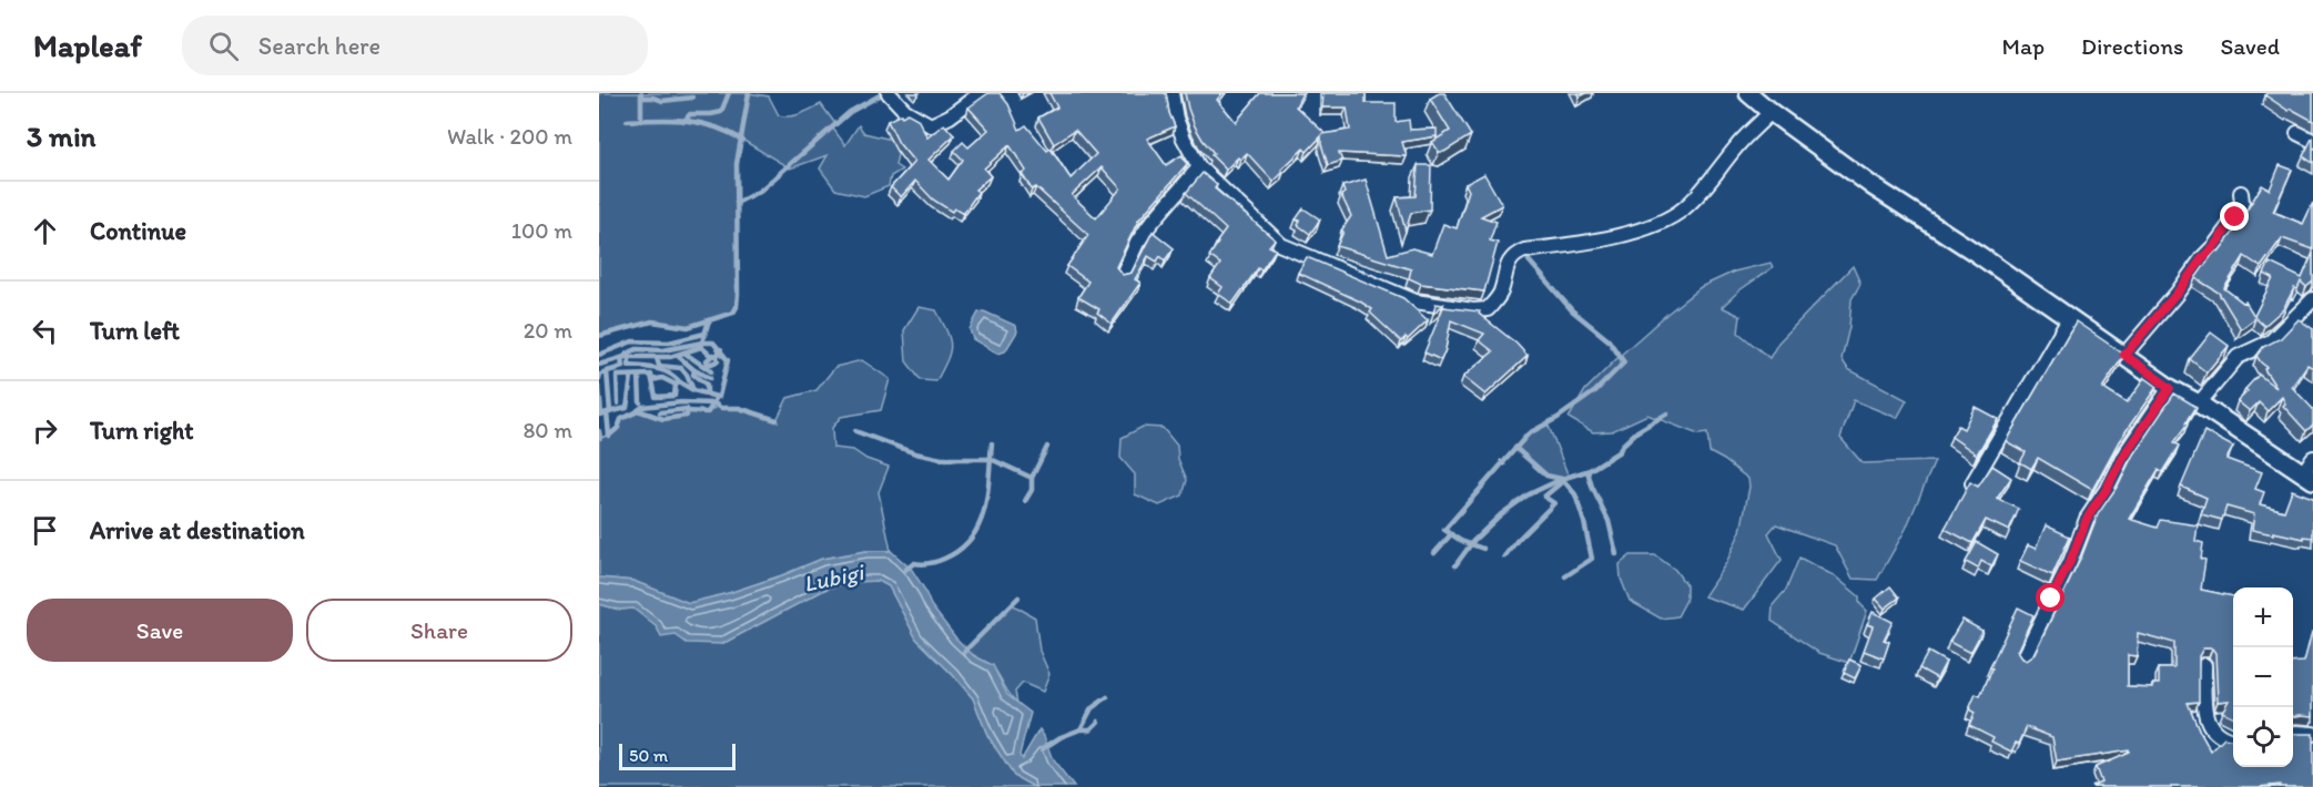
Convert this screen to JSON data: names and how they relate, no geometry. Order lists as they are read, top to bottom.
{
  "water": ["Lubigi"],
  "scale_bar": "50 m",
  "page": {
    "header": "Mapleaf",
    "search": "Search here",
    "nav": ["Map", "Directions", "Saved"],
    "heading": ["3 min", "Walk · 200 m"],
    "list": [
      ["Continue", "100 m"],
      ["Turn left", "20 m"],
      ["Turn right", "80 m"],
      "Arrive at destination"
    ],
    "buttons": ["Save", "Share"],
    "map_buttons": ["+", "−"],
    "scale": "50 m"
  }
}
